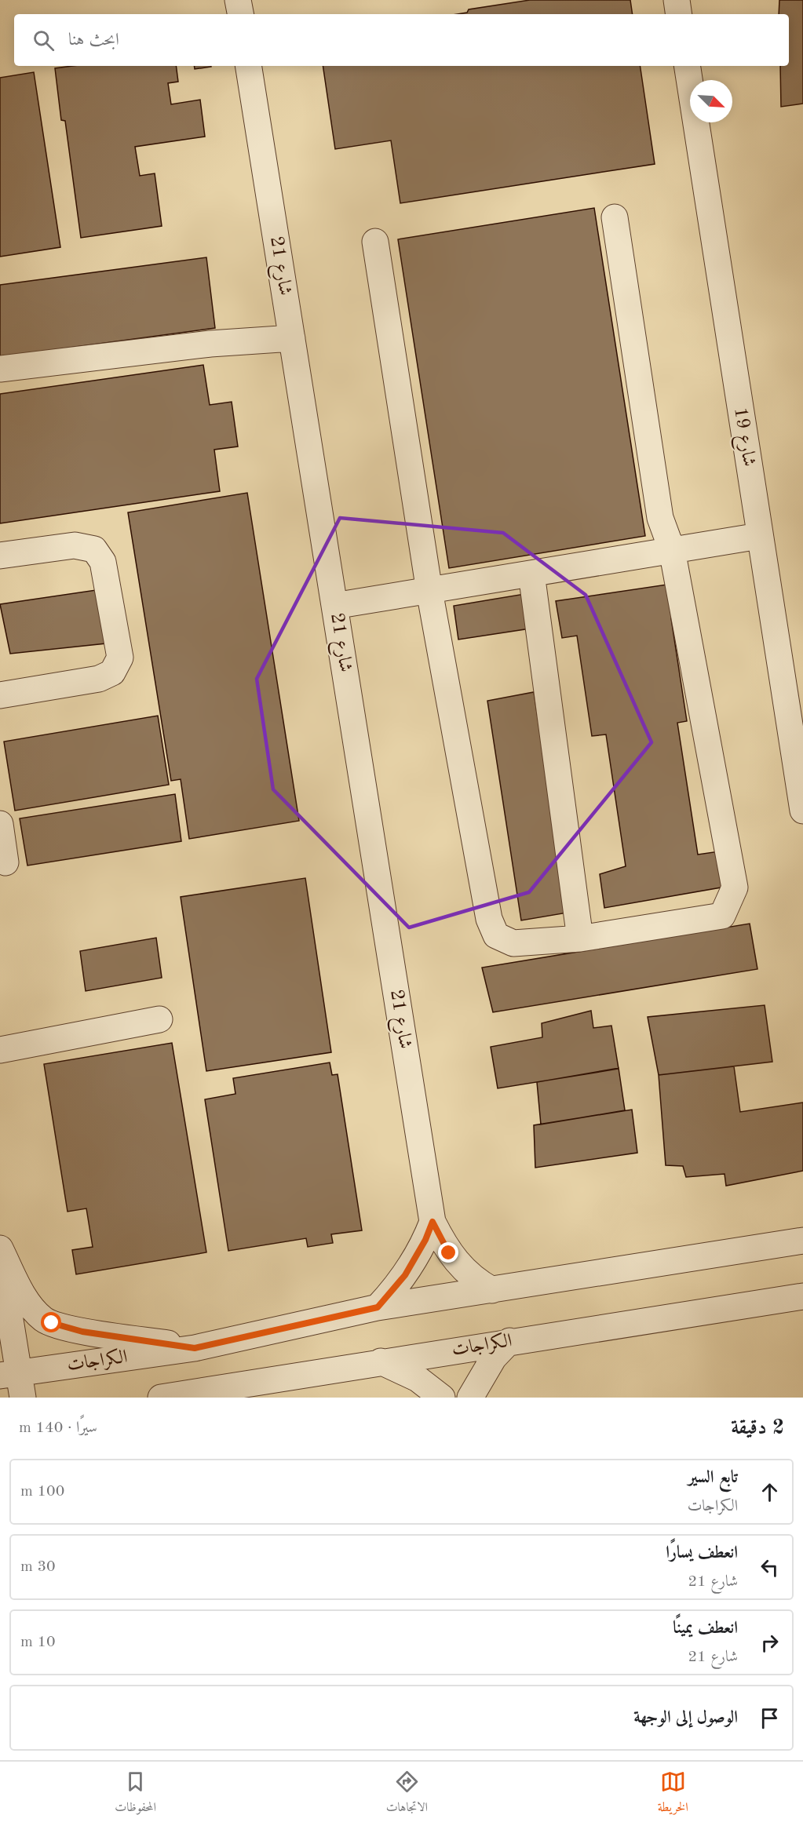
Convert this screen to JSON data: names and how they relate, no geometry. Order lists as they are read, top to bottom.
{
  "streets": {
    "street": ["شارع 21", "شارع 19", "الكراجات"]
  },
  "crossings": [
    ["شارع 21", "الكراجات"]
  ],
  "north": "bottom right",
  "page": {
    "search": "ابحث هنا",
    "heading": ["2 دقيقة", "سيرًا · 140 m"],
    "list": [
      ["تابع السير", "الكراجات", "100 m"],
      ["انعطف يسارًا", "شارع 21", "30 m"],
      ["انعطف يمينًا", "شارع 21", "10 m"],
      "الوصول إلى الوجهة"
    ],
    "nav": ["الخريطة", "الاتجاهات", "المحفوظات"]
  }
}
